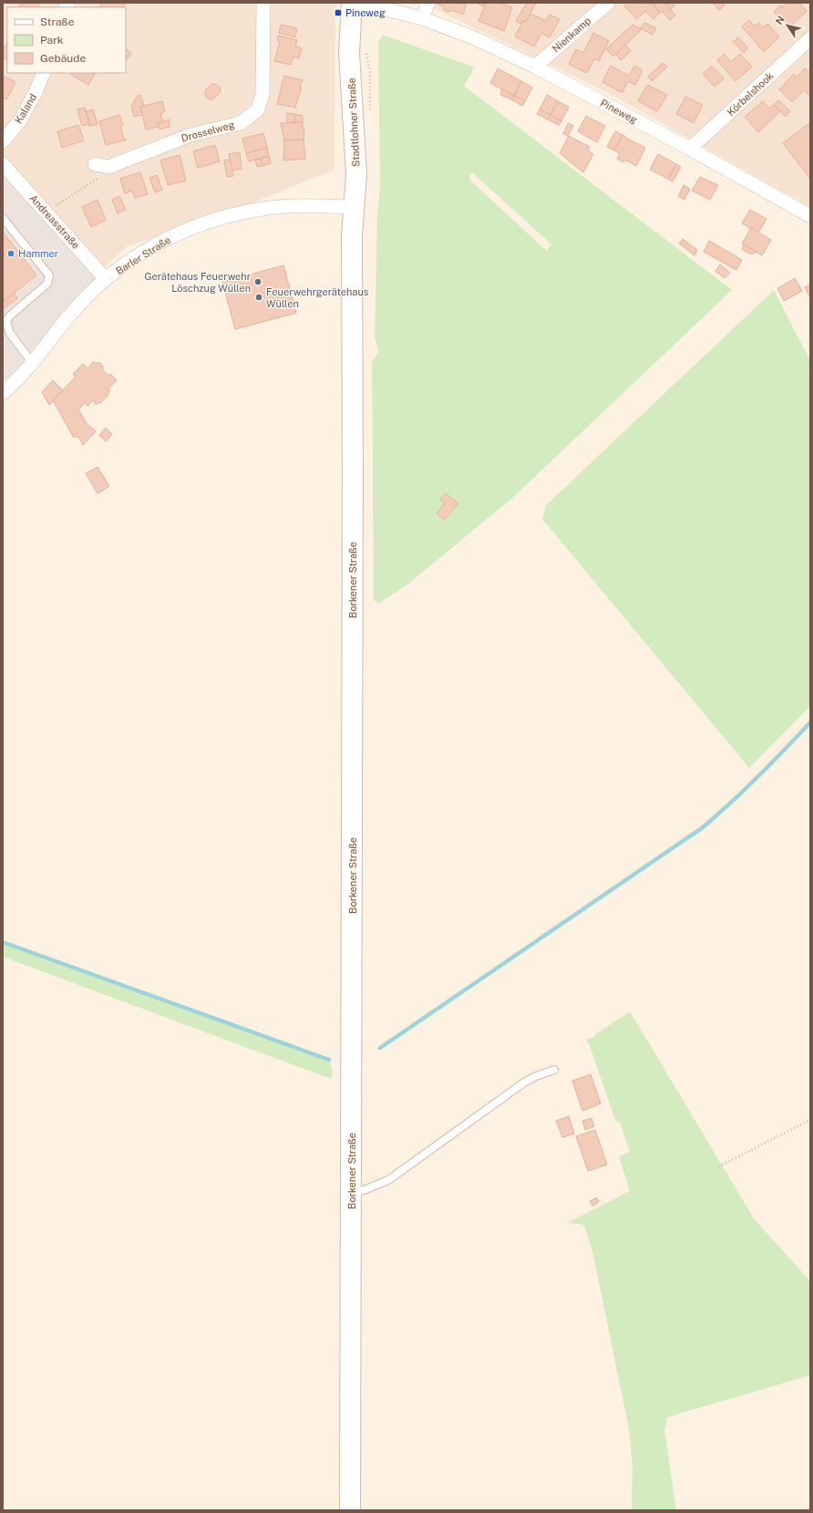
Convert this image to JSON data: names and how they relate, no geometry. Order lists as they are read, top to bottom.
{
  "streets": {
    "main road": ["Stadtlohner Straße", "Borkener Straße"],
    "street": [
      "Nienkamp",
      "Körbelshook",
      "Kaland",
      "Pineweg",
      "Drosselweg",
      "Andreasstraße",
      "Barler Straße"
    ]
  },
  "crossings": [
    ["Nienkamp", "Pineweg"],
    ["Körbelshook", "Pineweg"],
    ["Stadtlohner Straße", "Barler Straße"],
    ["Stadtlohner Straße", "Borkener Straße"],
    ["Andreasstraße", "Barler Straße"]
  ],
  "places": {
    "transit": ["Pineweg"],
    "other": ["Hammer", "Gerätehaus Feuerwehr Löschzug Wüllen", "Feuerwehrgerätehaus Wüllen"]
  },
  "legend": ["Straße", "Park", "Gebäude"],
  "north": "top left"
}
